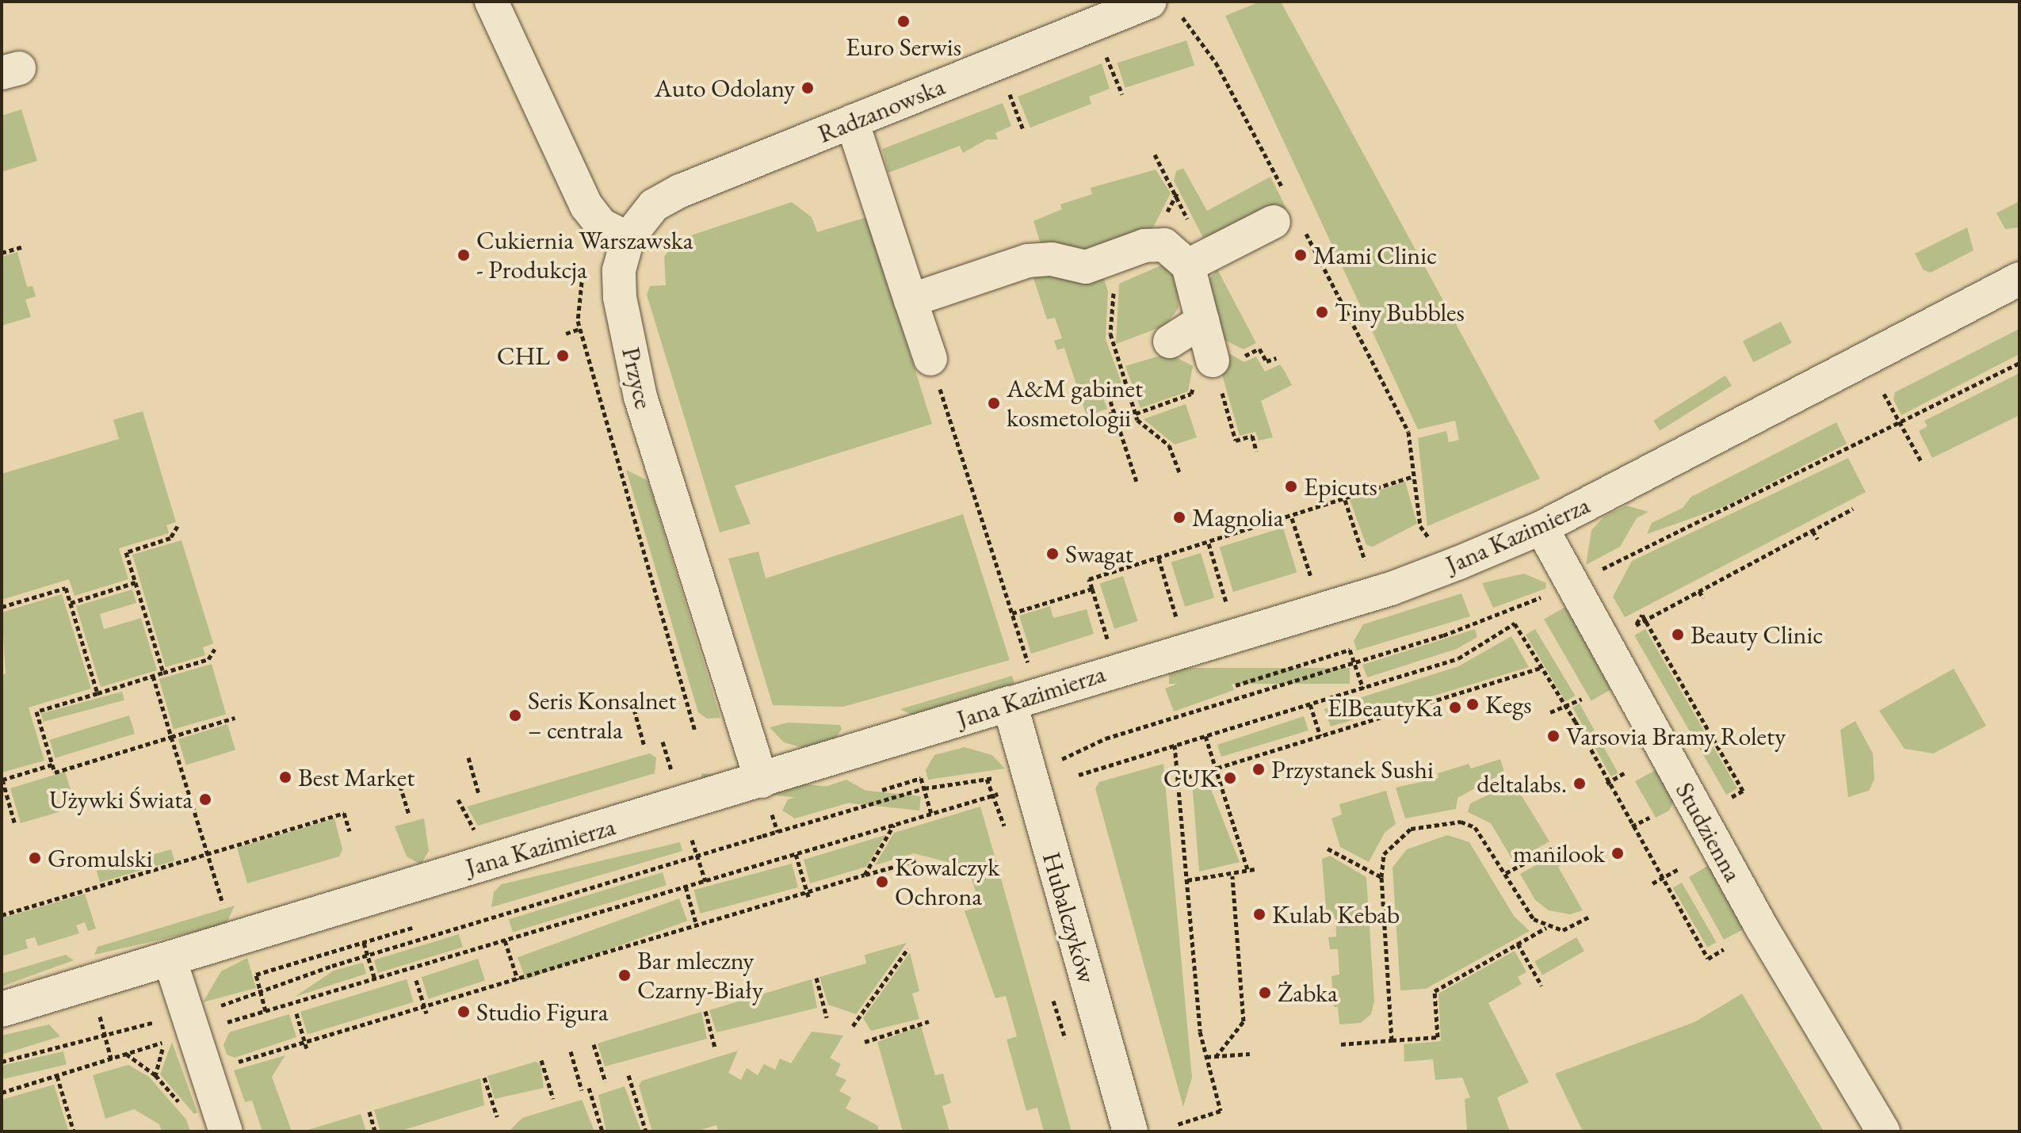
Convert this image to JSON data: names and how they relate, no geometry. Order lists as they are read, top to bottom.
{
  "streets": {
    "street": [
      "Radzanowska",
      "Przyce",
      "Jana Kazimierza",
      "Studzienna",
      "Hubalczyków"
    ]
  },
  "crossings": [
    ["Radzanowska", "Przyce"],
    ["Przyce", "Jana Kazimierza"],
    ["Jana Kazimierza", "Studzienna"],
    ["Jana Kazimierza", "Hubalczyków"]
  ],
  "places": [
    "Euro Serwis",
    "Auto Odolany",
    "Cukiernia Warszawska - Produkcja",
    "Mami Clinic",
    "Tiny Bubbles",
    "CHL",
    "A&M gabinet kosmetologii",
    "Epicuts",
    "Magnolia",
    "Swagat",
    "Beauty Clinic",
    "Kegs",
    "ElBeautyKa",
    "Seris Konsalnet – centrala",
    "Varsovia Bramy Rolety",
    "Przystanek Sushi",
    "Best Market",
    "CUK",
    "deltalabs.",
    "Używki Świata",
    "manilook",
    "Gromulski",
    "Kowalczyk Ochrona",
    "Kulab Kebab",
    "Bar mleczny Czarny-Biały",
    "Żabka",
    "Studio Figura"
  ]
}
